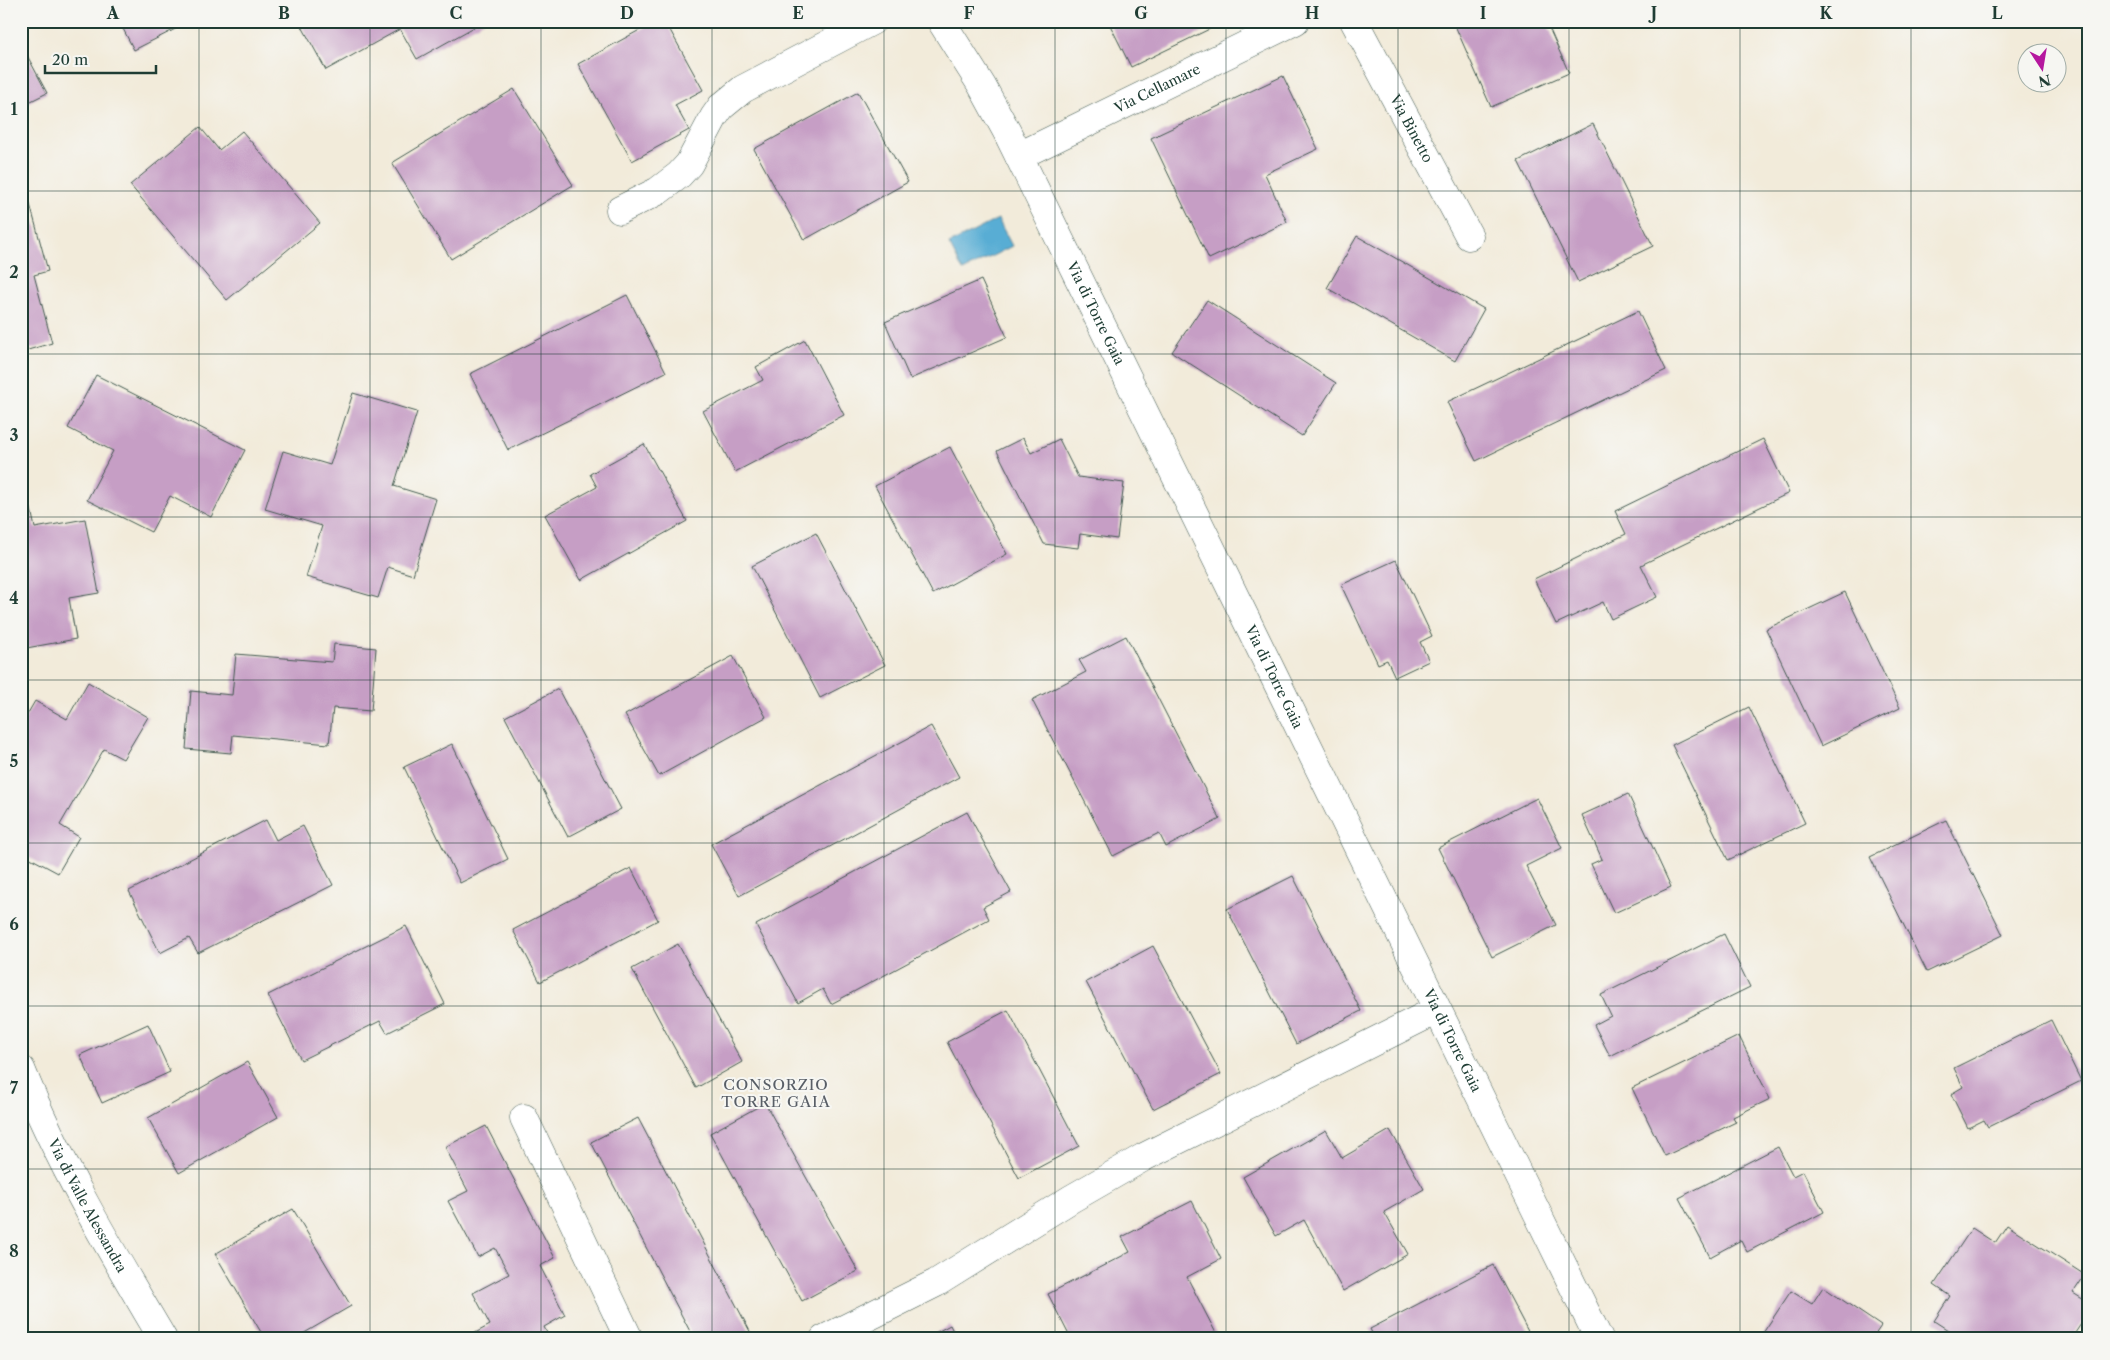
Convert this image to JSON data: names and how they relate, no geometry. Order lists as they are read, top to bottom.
{
  "streets": {
    "street": [
      "Via Cellamare",
      "Via Binetto",
      "Via di Torre Gaia",
      "Via di Valle Alessandra"
    ]
  },
  "crossings": [
    ["Via Cellamare", "Via di Torre Gaia"]
  ],
  "districts": ["CONSORZIO TORRE GAIA"],
  "scale_bar": "20 m",
  "north": "bottom",
  "grid": {
    "columns": [
      "A",
      "B",
      "C",
      "D",
      "E",
      "F",
      "G",
      "H",
      "I",
      "J",
      "K",
      "L"
    ],
    "rows": [
      "1",
      "2",
      "3",
      "4",
      "5",
      "6",
      "7",
      "8"
    ]
  }
}
